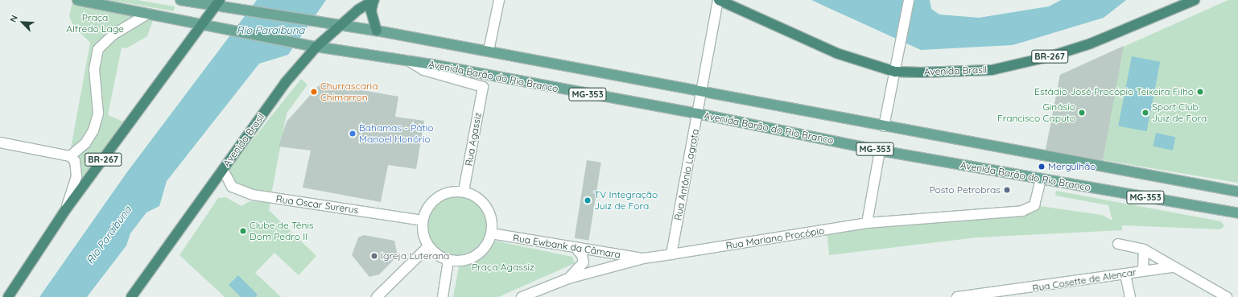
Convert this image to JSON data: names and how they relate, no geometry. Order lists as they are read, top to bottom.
{
  "streets": {
    "highway": ["BR-267", "Avenida Brasil"],
    "main road": ["Avenida Barão do Rio Branco", "MG-353"],
    "street": [
      "Rua Agassiz",
      "Rua Antônio Lagrota",
      "Rua Oscar Surerus",
      "Rua Mariano Procópio",
      "Rua Ewbank da Câmara",
      "Rua Cosette de Alencar"
    ]
  },
  "crossings": [
    ["BR-267", "Avenida Barão do Rio Branco"],
    ["Avenida Brasil", "Avenida Barão do Rio Branco"],
    ["Avenida Brasil", "Rua Antônio Lagrota"],
    ["Avenida Brasil", "Rua Oscar Surerus"],
    ["Avenida Barão do Rio Branco", "Rua Agassiz"],
    ["Avenida Barão do Rio Branco", "Rua Antônio Lagrota"],
    ["Avenida Barão do Rio Branco", "Rua Mariano Procópio"],
    ["Rua Agassiz", "Rua Oscar Surerus"],
    ["Rua Agassiz", "Rua Ewbank da Câmara"],
    ["Rua Antônio Lagrota", "Rua Mariano Procópio"],
    ["Rua Oscar Surerus", "Rua Ewbank da Câmara"],
    ["Rua Mariano Procópio", "Rua Ewbank da Câmara"]
  ],
  "water": ["Rio Paraibuna"],
  "parks": ["Praça Alfredo Lage", "Praça Agassiz"],
  "places": [
    "Churrascaria Chimarron",
    "Estádio José Procópio Teixeira Filho",
    "Ginásio Francisco Caputo",
    "Sport Club Juiz de Fora",
    "Bahamas - Pátio Manoel Honório",
    "Mergulhão",
    "Posto Petrobras",
    "TV Integração Juiz de Fora",
    "Clube de Tênis Dom Pedro II",
    "Igreja Luterana"
  ],
  "north": "top left"
}
